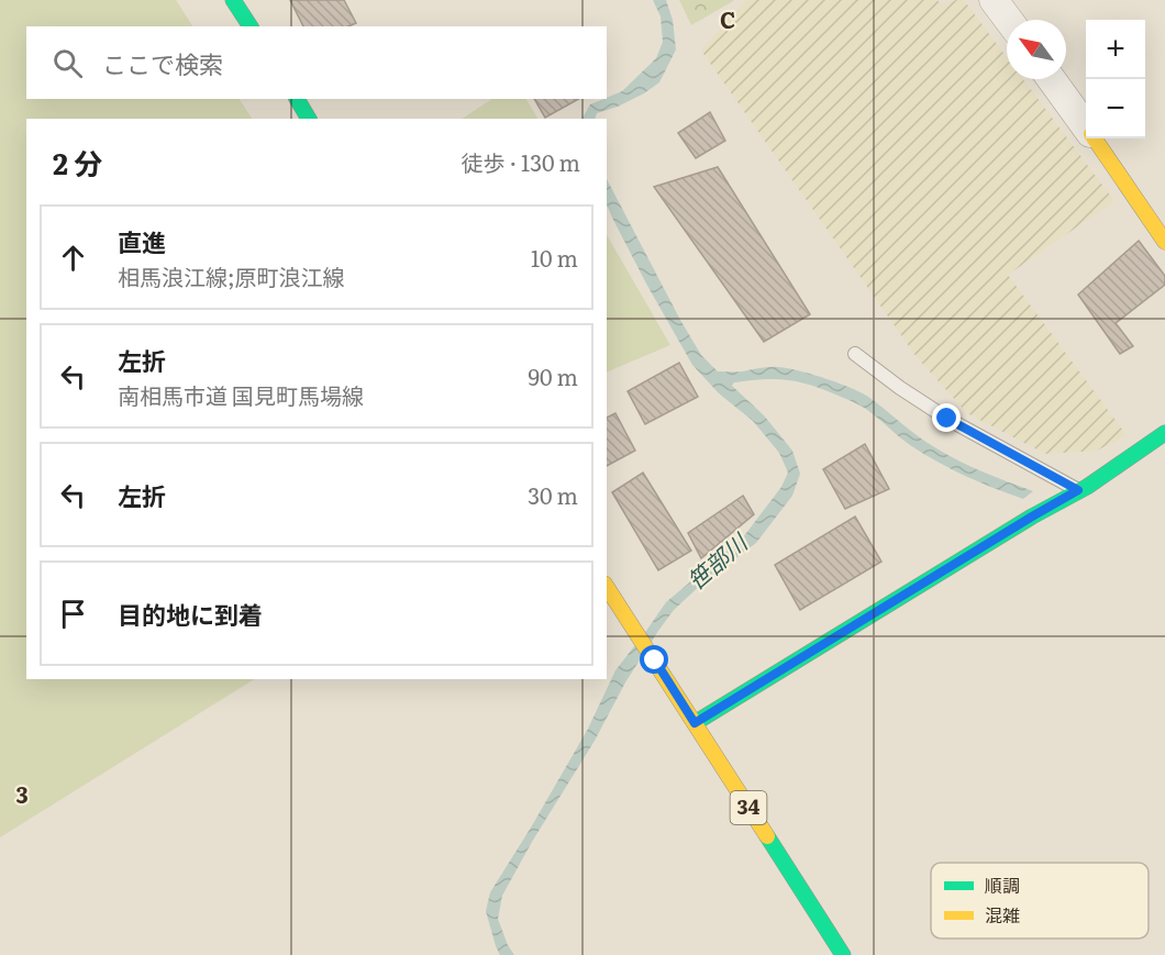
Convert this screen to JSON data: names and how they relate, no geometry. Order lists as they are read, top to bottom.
{
  "streets": {
    "street": ["34"]
  },
  "water": ["笹部川"],
  "legend": ["順調", "混雑"],
  "north": "top left",
  "page": {
    "map_buttons": ["+", "−"],
    "search": "ここで検索",
    "heading": ["2 分", "徒歩 · 130 m"],
    "list": [
      ["直進", "相馬浪江線;原町浪江線", "10 m"],
      ["左折", "南相馬市道 国見町馬場線", "90 m"],
      ["左折", "30 m"],
      "目的地に到着"
    ]
  },
  "grid": {
    "columns": ["C"],
    "rows": ["3"]
  }
}
